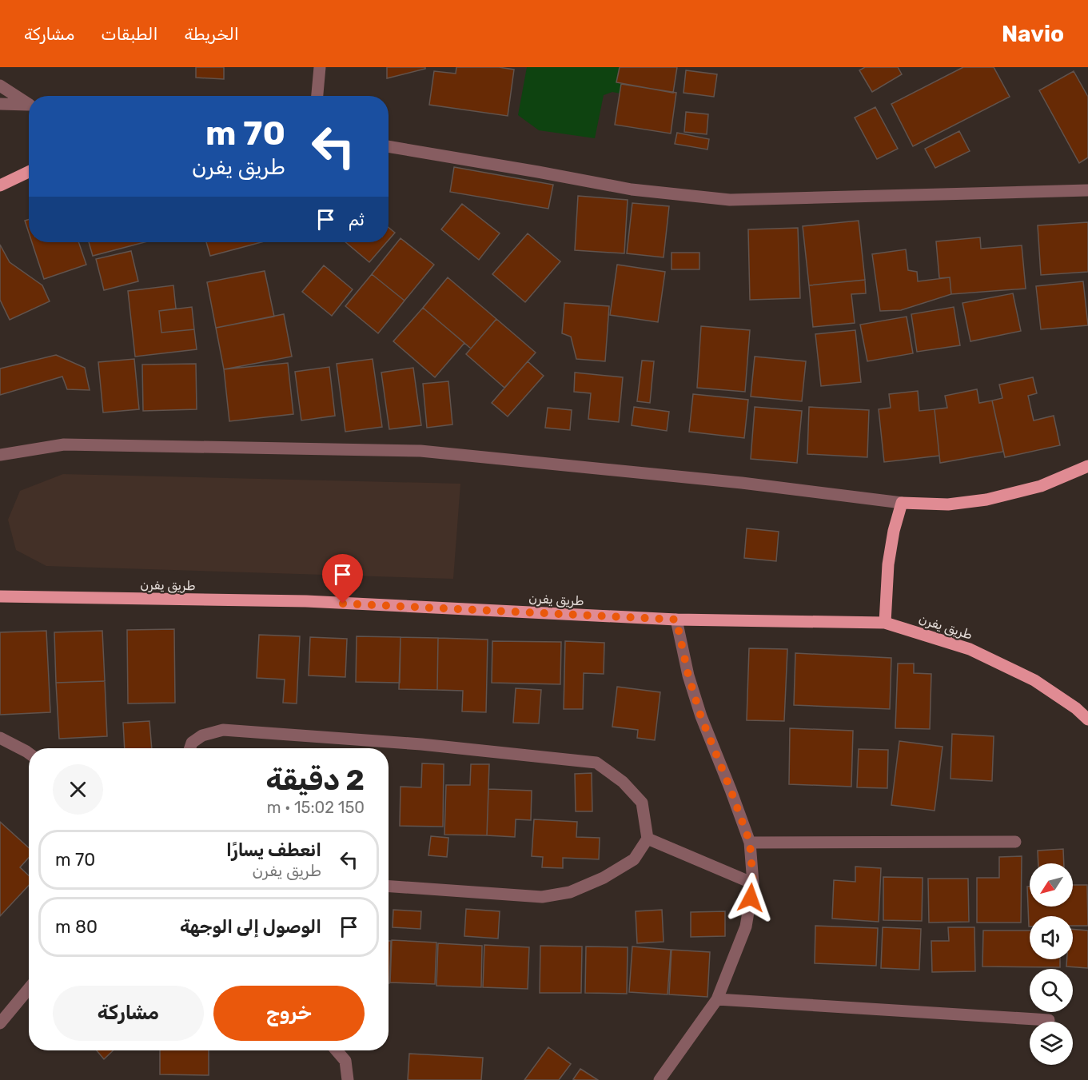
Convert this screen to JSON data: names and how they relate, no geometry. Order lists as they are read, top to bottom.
{
  "streets": {
    "main road": ["طريق يفرن"]
  },
  "north": "bottom left",
  "page": {
    "header": "Navio",
    "nav": ["الخريطة", "الطبقات", "مشاركة"],
    "turn": ["70 m", "طريق يفرن"],
    "then": "ثم",
    "heading": ["2 دقيقة", "150 m · 15:02"],
    "list": [
      {
        "name": "انعطف يسارًا",
        "note": "طريق يفرن",
        "value": "70 m"
      },
      {
        "name": "الوصول إلى الوجهة",
        "value": "80 m"
      }
    ],
    "buttons": ["خروج", "مشاركة"]
  }
}
